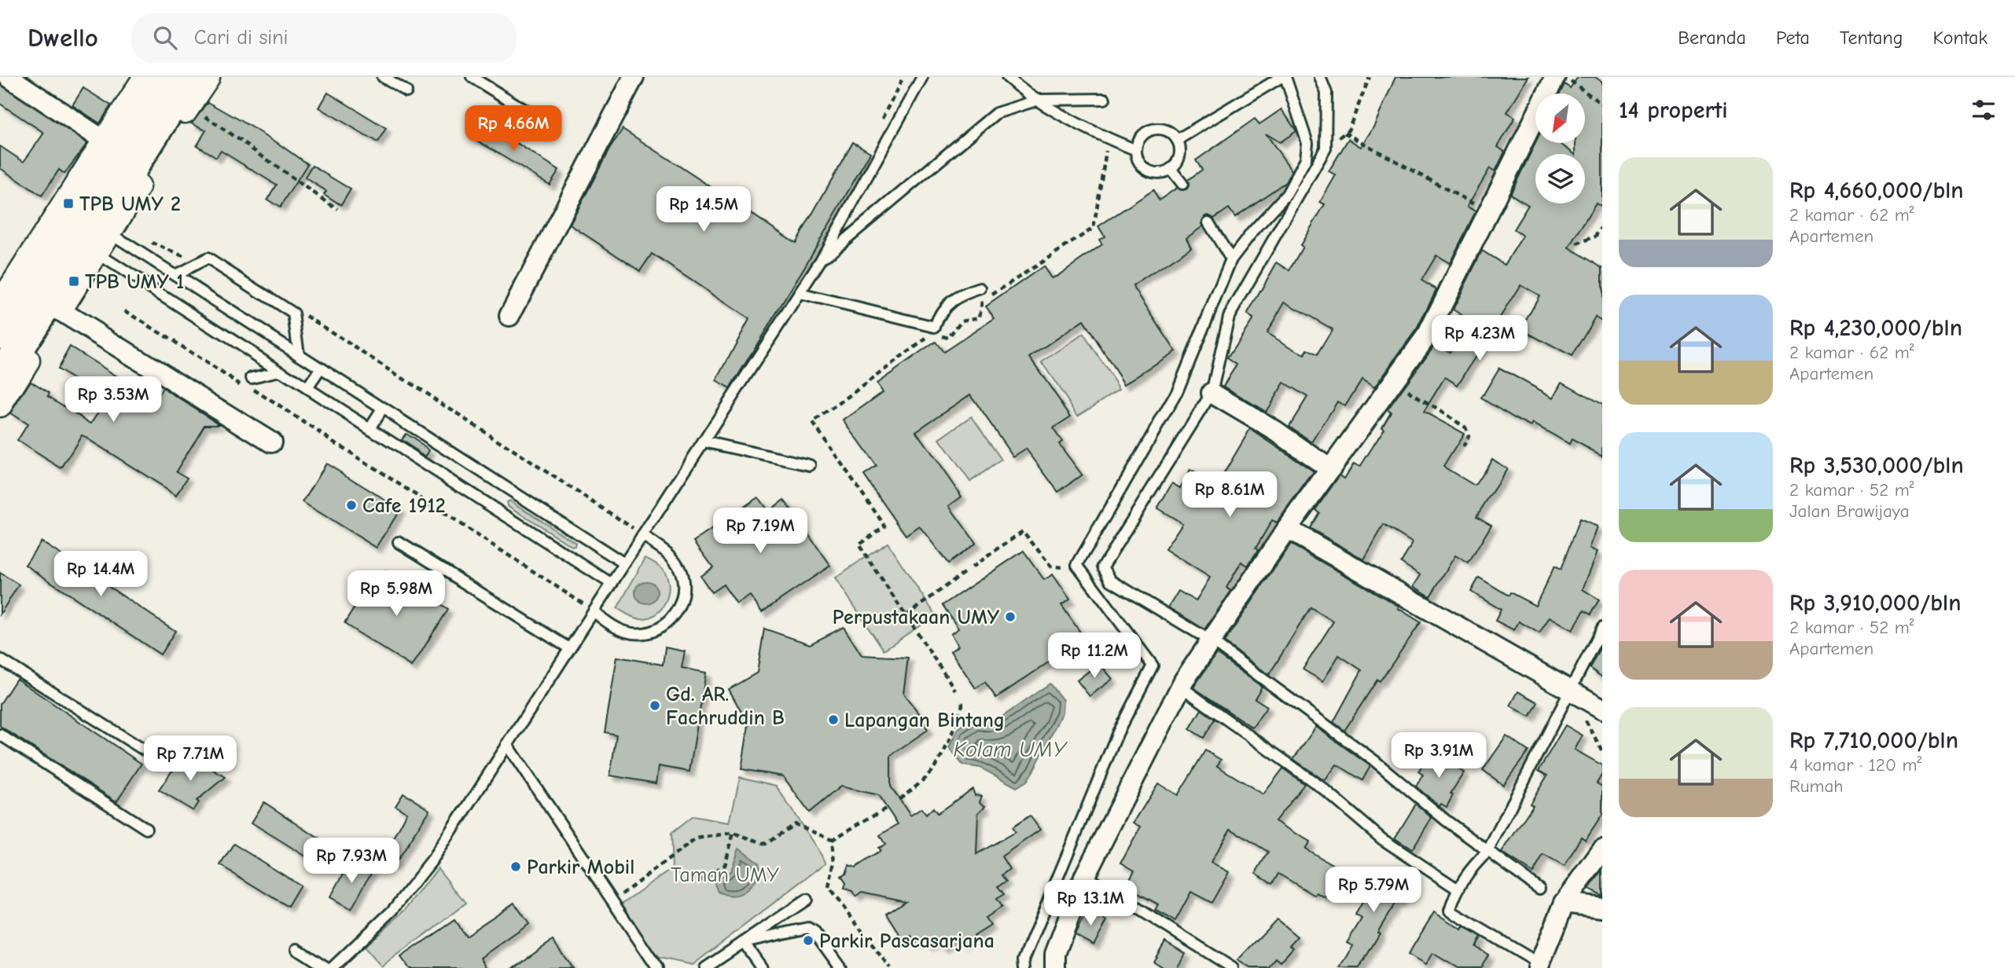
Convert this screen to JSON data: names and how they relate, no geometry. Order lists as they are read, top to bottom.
{
  "water": ["Kolam UMY"],
  "parks": ["Taman UMY"],
  "places": {
    "transit": ["TPB UMY 2", "TPB UMY 1"],
    "other": [
      "Cafe 1912",
      "Perpustakaan UMY",
      "Gd. AR. Fachruddin B",
      "Lapangan Bintang",
      "Parkir Mobil",
      "Parkir Pascasarjana"
    ]
  },
  "north": "bottom left",
  "page": {
    "header": "Dwello",
    "search": "Cari di sini",
    "nav": [
      "Beranda",
      "Peta",
      "Tentang",
      "Kontak"
    ],
    "heading": "14 properti",
    "price": [
      "Rp 4.66M",
      "Rp 14.5M",
      "Rp 4.23M",
      "Rp 3.53M",
      "Rp 8.61M",
      "Rp 7.19M",
      "Rp 14.4M",
      "Rp 5.98M",
      "Rp 11.2M",
      "Rp 3.91M",
      "Rp 7.71M",
      "Rp 7.93M",
      "Rp 5.79M",
      "Rp 13.1M"
    ],
    "list": [
      {
        "name": "Rp 4,660,000/bln",
        "note": "2 kamar · 62 m² · Apartemen"
      },
      {
        "name": "Rp 4,230,000/bln",
        "note": "2 kamar · 62 m² · Apartemen"
      },
      {
        "name": "Rp 3,530,000/bln",
        "note": "2 kamar · 52 m² · Jalan Brawijaya"
      },
      {
        "name": "Rp 3,910,000/bln",
        "note": "2 kamar · 52 m² · Apartemen"
      },
      {
        "name": "Rp 7,710,000/bln",
        "note": "4 kamar · 120 m² · Rumah"
      }
    ]
  }
}
